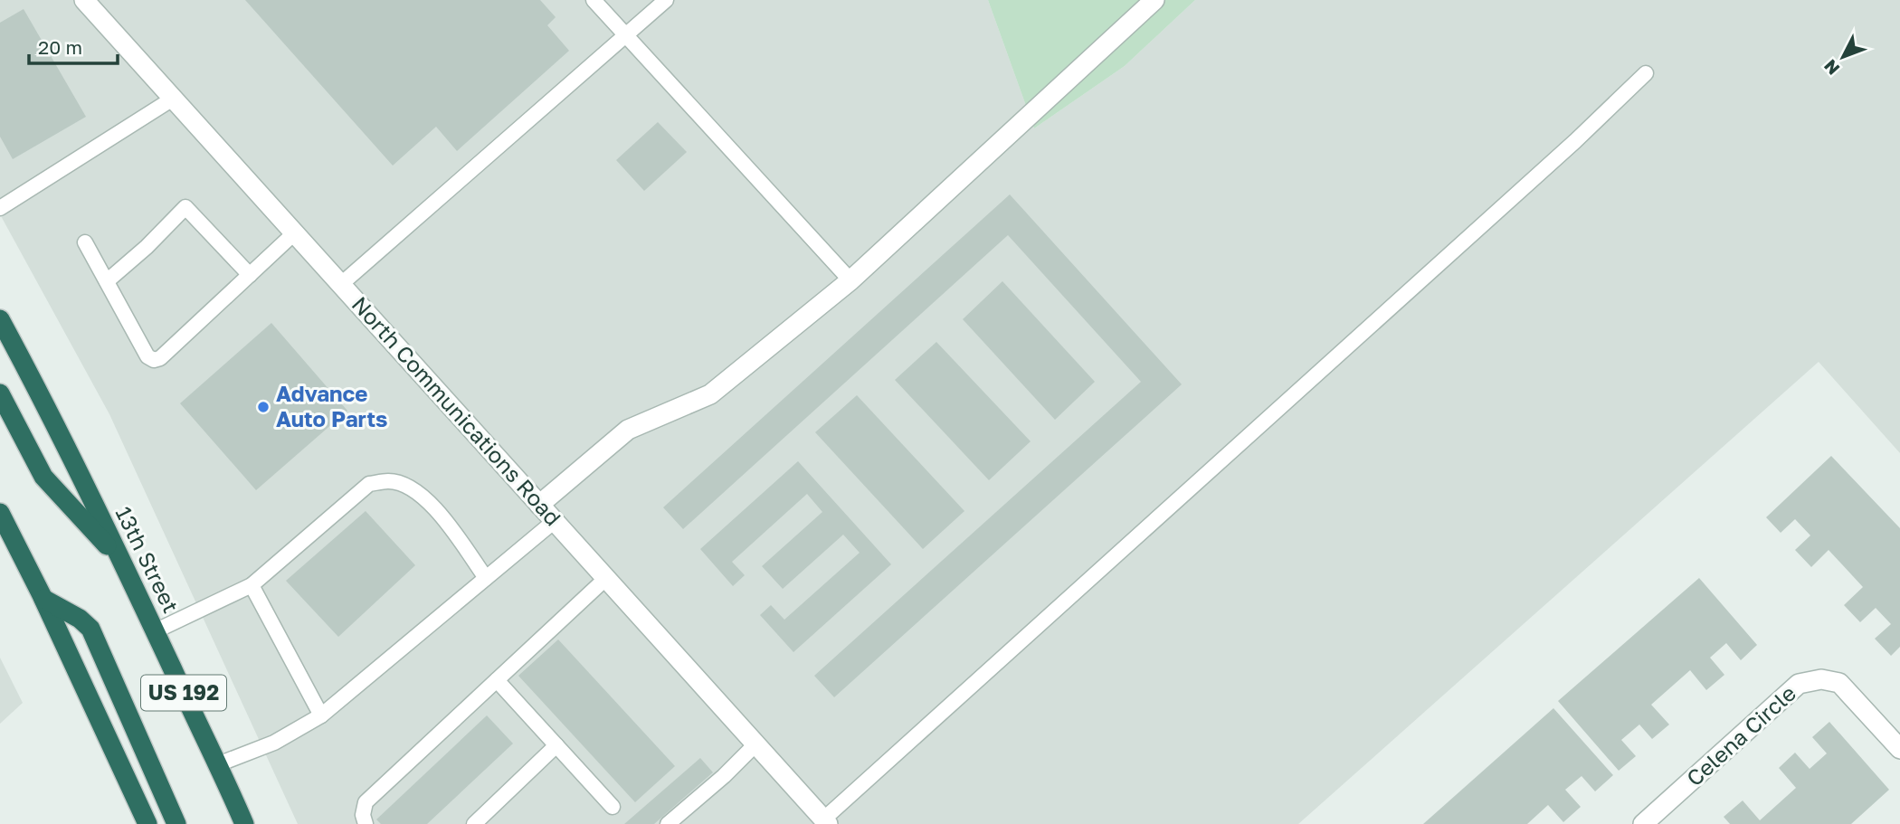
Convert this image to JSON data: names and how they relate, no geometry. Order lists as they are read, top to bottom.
{
  "streets": {
    "highway": ["13th Street", "US 192"],
    "street": ["North Communications Road", "Celena Circle"]
  },
  "places": ["Advance Auto Parts"],
  "scale_bar": "20 m",
  "north": "bottom left"
}
